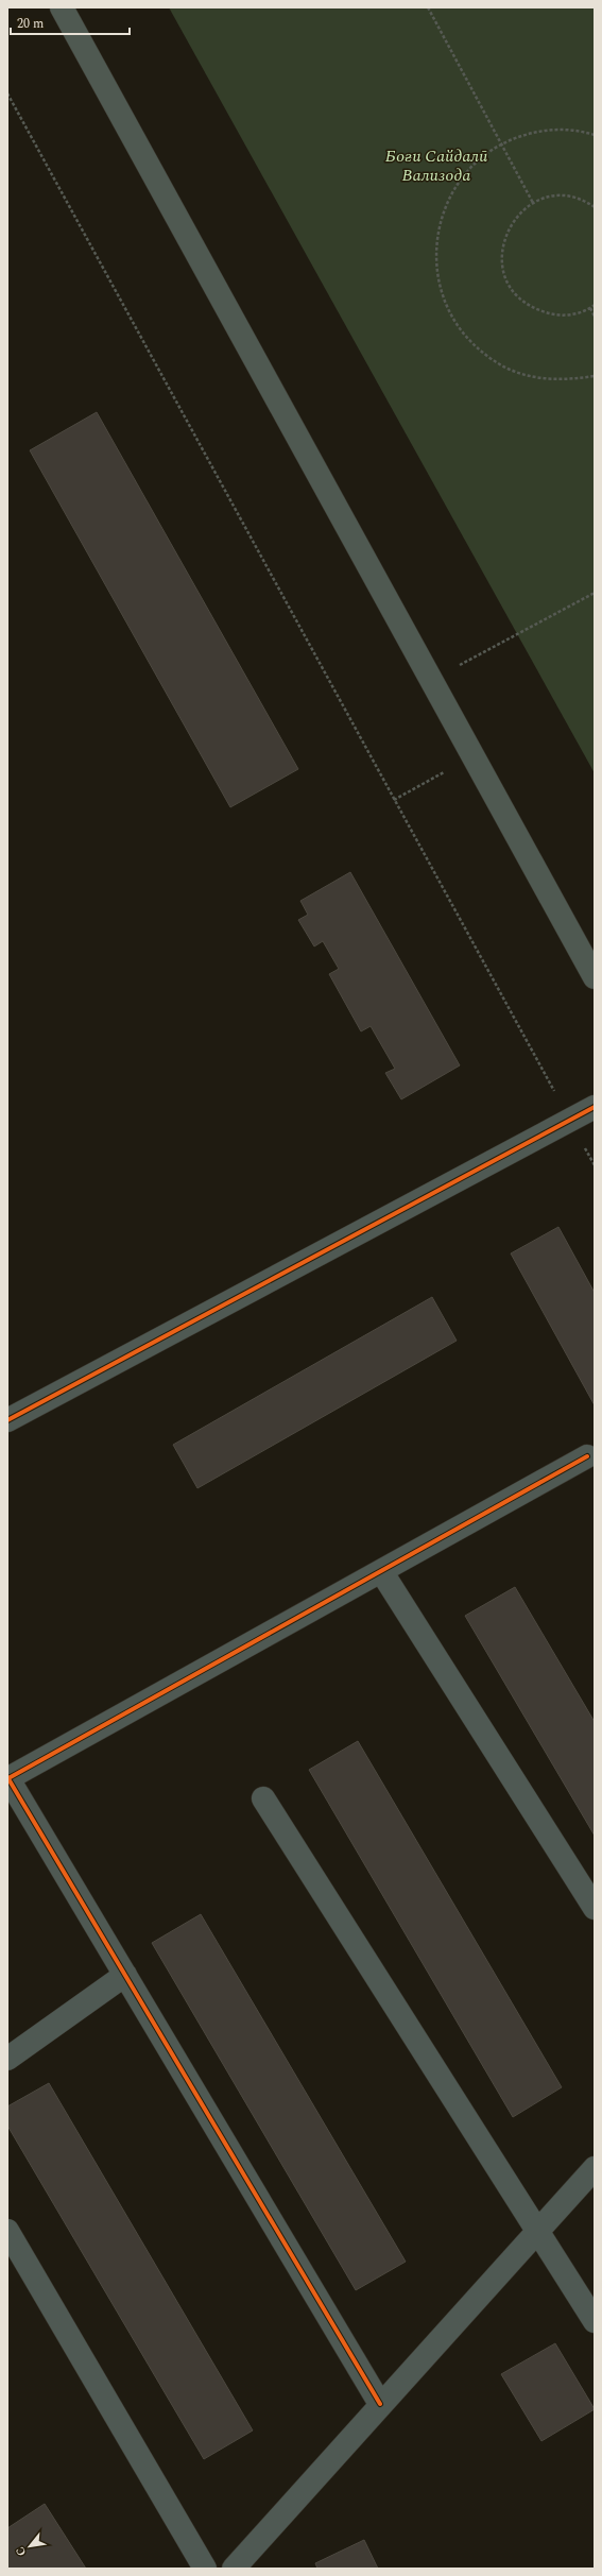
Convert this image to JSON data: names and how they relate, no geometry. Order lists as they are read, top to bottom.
{
  "parks": ["Боғи Сайдалӣ Вализода"],
  "scale_bar": "20 m",
  "north": "bottom left"
}
